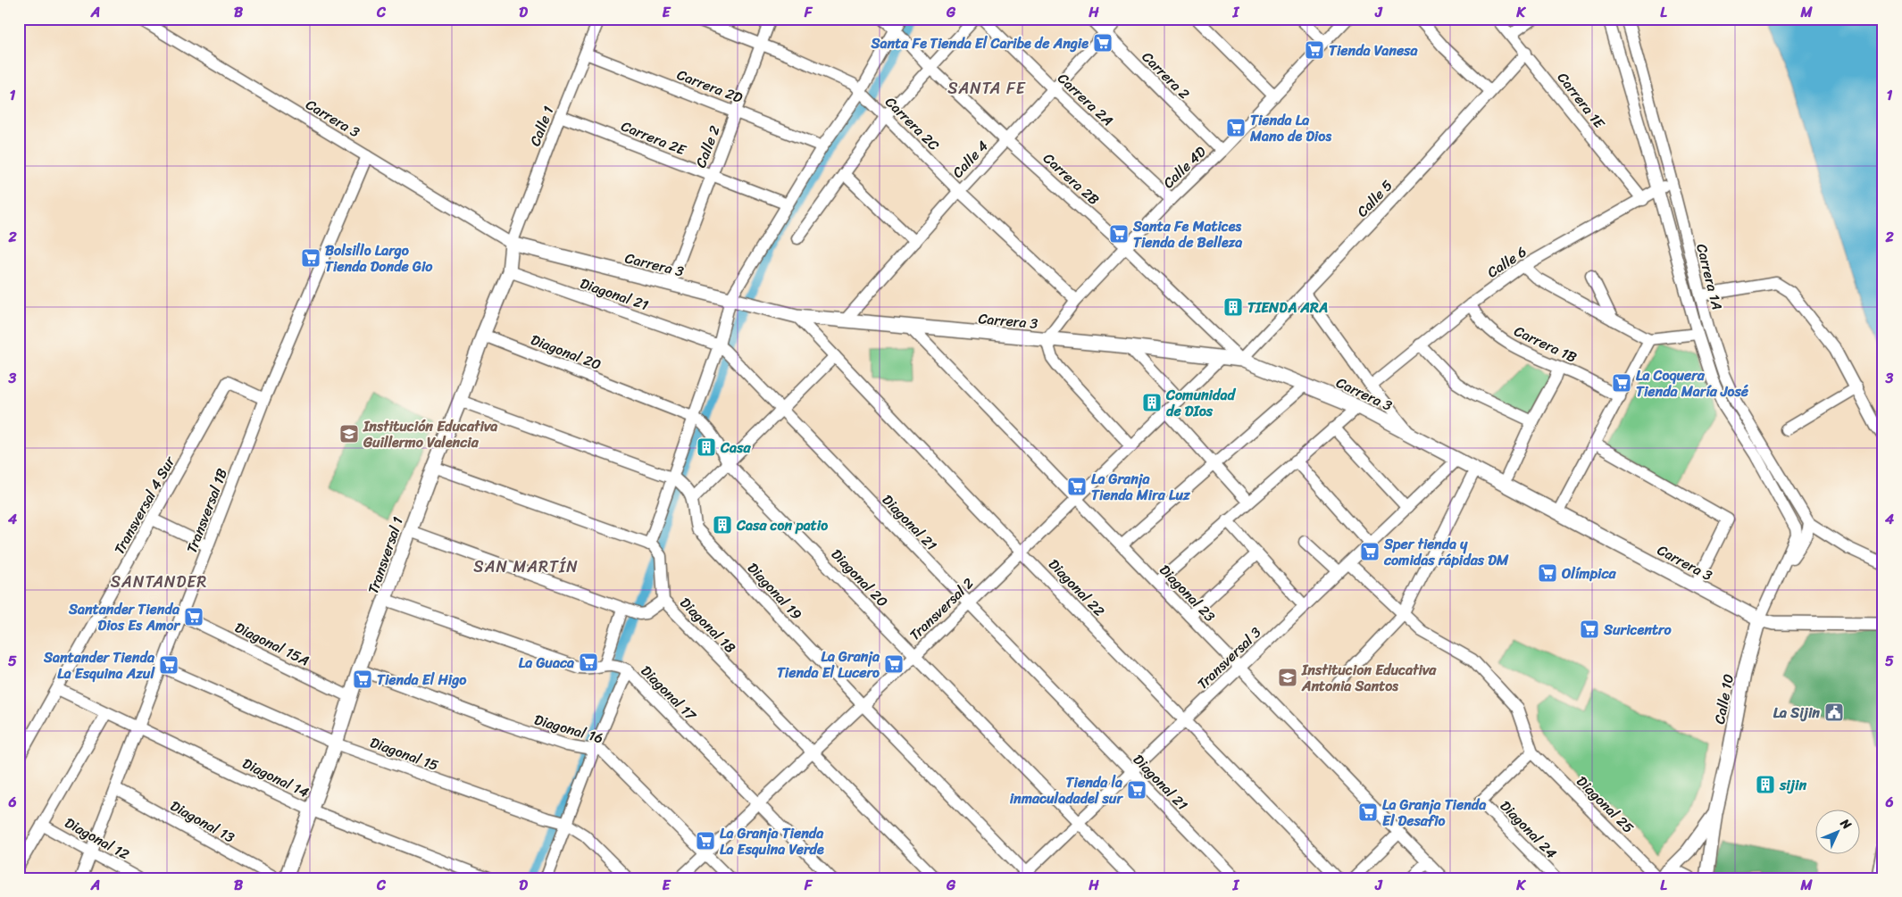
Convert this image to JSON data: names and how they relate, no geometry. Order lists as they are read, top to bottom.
{
  "streets": {
    "street": [
      "Carrera 2",
      "Carrera 2D",
      "Carrera 2A",
      "Carrera 1E",
      "Carrera 3",
      "Carrera 2C",
      "Calle 1",
      "Carrera 2E",
      "Calle 2",
      "Calle 4",
      "Calle 4D",
      "Carrera 2B",
      "Calle 5",
      "Calle 6",
      "Carrera 1A",
      "Diagonal 21",
      "Carrera 1B",
      "Diagonal 20",
      "Transversal 4 Sur",
      "Transversal 1B",
      "Transversal 1",
      "Diagonal 22",
      "Diagonal 19",
      "Diagonal 23",
      "Transversal 2",
      "Diagonal 18",
      "Diagonal 15A",
      "Transversal 3",
      "Diagonal 17",
      "Calle 10",
      "Diagonal 16",
      "Diagonal 15",
      "Diagonal 14",
      "Diagonal 25",
      "Diagonal 13",
      "Diagonal 24",
      "Diagonal 12"
    ]
  },
  "crossings": [
    ["Carrera 2", "Calle 4"],
    ["Carrera 2", "Calle 4D"],
    ["Carrera 2D", "Calle 1"],
    ["Carrera 2D", "Calle 2"],
    ["Carrera 2A", "Calle 4"],
    ["Carrera 2A", "Calle 4D"],
    ["Carrera 1E", "Calle 5"],
    ["Carrera 1E", "Calle 6"],
    ["Carrera 3", "Calle 1"],
    ["Carrera 3", "Calle 2"],
    ["Carrera 3", "Calle 4"],
    ["Carrera 3", "Calle 4D"],
    ["Carrera 3", "Carrera 2B"],
    ["Carrera 3", "Calle 5"],
    ["Carrera 3", "Transversal 1B"],
    ["Carrera 3", "Transversal 1"],
    ["Carrera 3", "Diagonal 22"],
    ["Carrera 3", "Diagonal 23"],
    ["Carrera 3", "Transversal 2"],
    ["Carrera 3", "Transversal 3"],
    ["Carrera 3", "Calle 10"],
    ["Carrera 2C", "Calle 2"],
    ["Carrera 2C", "Calle 4"],
    ["Carrera 2C", "Calle 4D"],
    ["Calle 1", "Carrera 2E"],
    ["Calle 1", "Transversal 1"],
    ["Carrera 2E", "Calle 2"],
    ["Calle 4", "Carrera 2B"],
    ["Calle 4D", "Carrera 2B"],
    ["Carrera 2B", "Calle 5"],
    ["Calle 6", "Carrera 1A"],
    ["Calle 6", "Carrera 1B"],
    ["Carrera 1A", "Calle 10"],
    ["Diagonal 21", "Transversal 1"],
    ["Diagonal 21", "Transversal 2"],
    ["Diagonal 21", "Transversal 3"],
    ["Diagonal 20", "Transversal 1"],
    ["Diagonal 20", "Transversal 2"],
    ["Diagonal 20", "Transversal 3"],
    ["Transversal 4 Sur", "Transversal 1B"],
    ["Transversal 4 Sur", "Diagonal 14"],
    ["Transversal 1B", "Diagonal 15A"],
    ["Transversal 1B", "Diagonal 15"],
    ["Transversal 1B", "Diagonal 14"],
    ["Transversal 1B", "Diagonal 13"],
    ["Transversal 1B", "Diagonal 12"],
    ["Transversal 1", "Diagonal 15A"],
    ["Transversal 1", "Diagonal 17"],
    ["Transversal 1", "Diagonal 16"],
    ["Transversal 1", "Diagonal 15"],
    ["Transversal 1", "Diagonal 14"],
    ["Diagonal 22", "Transversal 2"],
    ["Diagonal 22", "Transversal 3"],
    ["Diagonal 19", "Transversal 2"],
    ["Diagonal 19", "Transversal 3"],
    ["Diagonal 23", "Transversal 2"],
    ["Diagonal 23", "Transversal 3"],
    ["Transversal 2", "Diagonal 18"],
    ["Transversal 2", "Diagonal 17"],
    ["Transversal 2", "Diagonal 16"],
    ["Calle 10", "Diagonal 25"],
    ["Diagonal 25", "Diagonal 24"]
  ],
  "districts": ["SANTA FE", "SAN MARTÍN", "SANTANDER"],
  "places": {
    "supermarket": [
      "Santa Fe Tienda El Caribe de Angie",
      "Tienda Vanesa",
      "Tienda La Mano de Dios",
      "Santa Fe Matices Tienda de Belleza",
      "Bolsillo Largo Tienda Donde Gio",
      "La Coquera Tienda María José",
      "La Granja Tienda Mira Luz",
      "Sper tienda y comidas rápidas DM",
      "Olímpica",
      "Santander Tienda Dios Es Amor",
      "Suricentro",
      "La Guaca",
      "La Granja Tienda El Lucero",
      "Santander Tienda La Esquina Azul",
      "Tienda El Higo",
      "Tienda la inmaculadadel sur",
      "La Granja Tienda El Desafio",
      "La Granja Tienda La Esquina Verde"
    ],
    "building": [
      "TIENDA ARA",
      "Comunidad de DIos",
      "Casa",
      "Casa con patio",
      "sijin"
    ],
    "school or university": ["Institución Educativa Guillermo Valencia", "Institucion Educativa Antonia Santos"],
    "public building": ["La Sijin"]
  },
  "north": "top right",
  "grid": {
    "columns": [
      "A",
      "B",
      "C",
      "D",
      "E",
      "F",
      "G",
      "H",
      "I",
      "J",
      "K",
      "L",
      "M"
    ],
    "rows": [
      "1",
      "2",
      "3",
      "4",
      "5",
      "6"
    ]
  }
}
